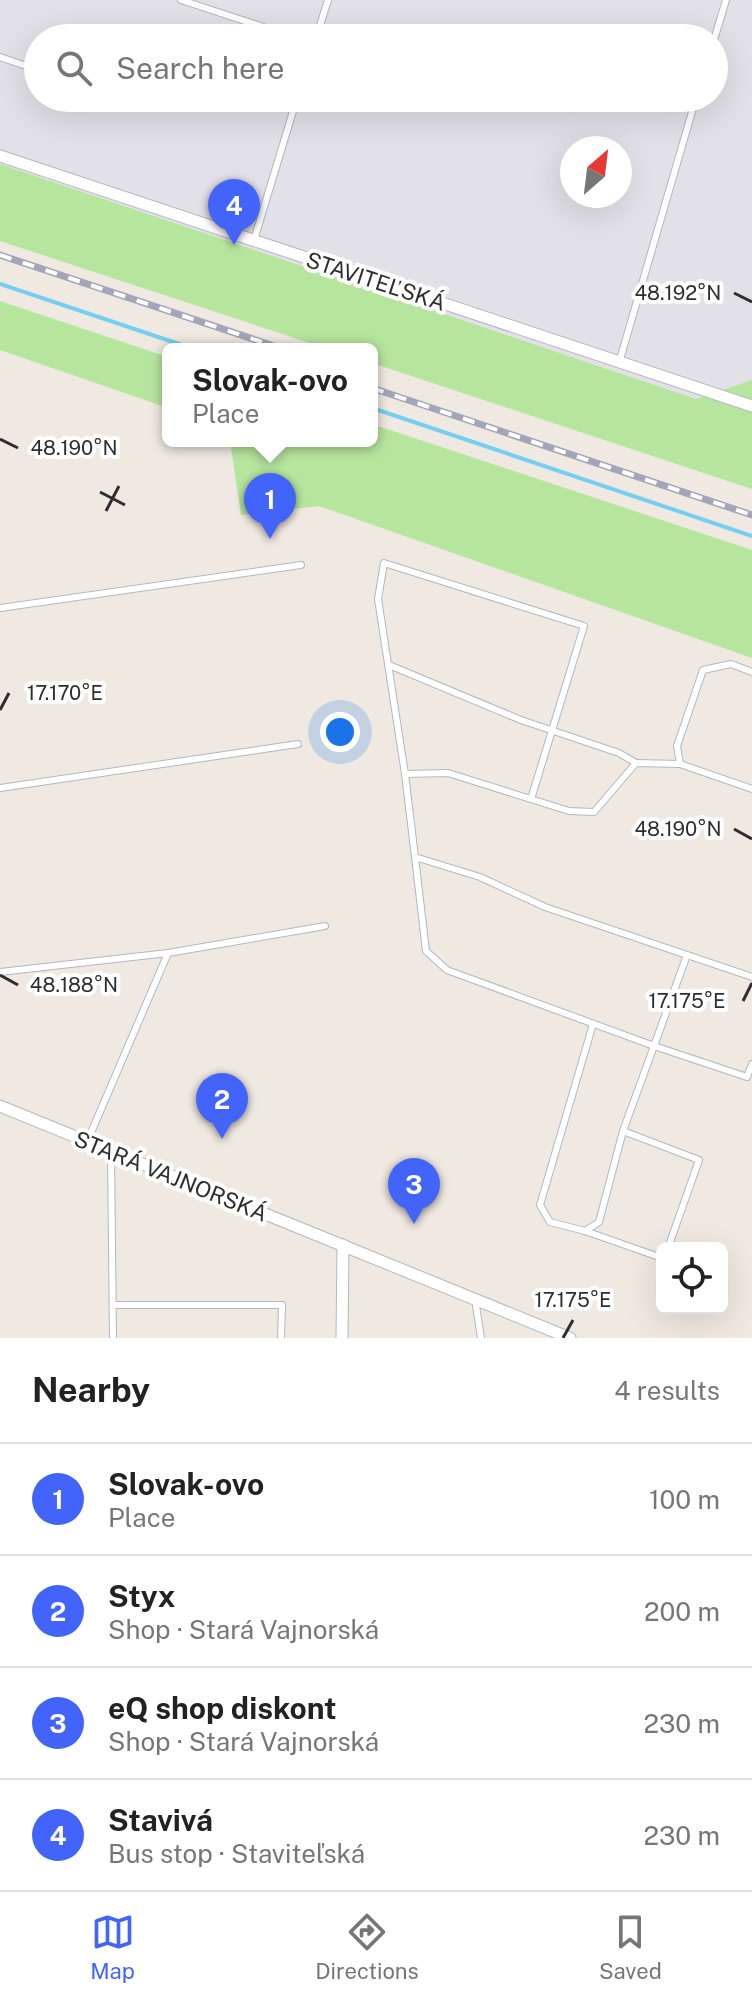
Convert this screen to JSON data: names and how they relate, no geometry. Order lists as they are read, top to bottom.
{
  "streets": {
    "street": ["STAVITEĽSKÁ", "STARÁ VAJNORSKÁ"]
  },
  "north": "top right",
  "page": {
    "search": "Search here",
    "pins": [
      "4",
      "1",
      "2",
      "3"
    ],
    "popup": ["Slovak-ovo", "Place"],
    "heading": ["Nearby", "4 results"],
    "list": [
      {
        "mark": "1",
        "name": "Slovak-ovo",
        "note": "Place",
        "value": "100 m"
      },
      {
        "mark": "2",
        "name": "Styx",
        "note": "Shop · Stará Vajnorská",
        "value": "200 m"
      },
      {
        "mark": "3",
        "name": "eQ shop diskont",
        "note": "Shop · Stará Vajnorská",
        "value": "230 m"
      },
      {
        "mark": "4",
        "name": "Stavivá",
        "note": "Bus stop · Staviteľská",
        "value": "230 m"
      }
    ],
    "nav": ["Map", "Directions", "Saved"]
  },
  "coordinates": [
    "48.192°N",
    "48.190°N",
    "17.170°E",
    "48.188°N",
    "17.175°E"
  ]
}
